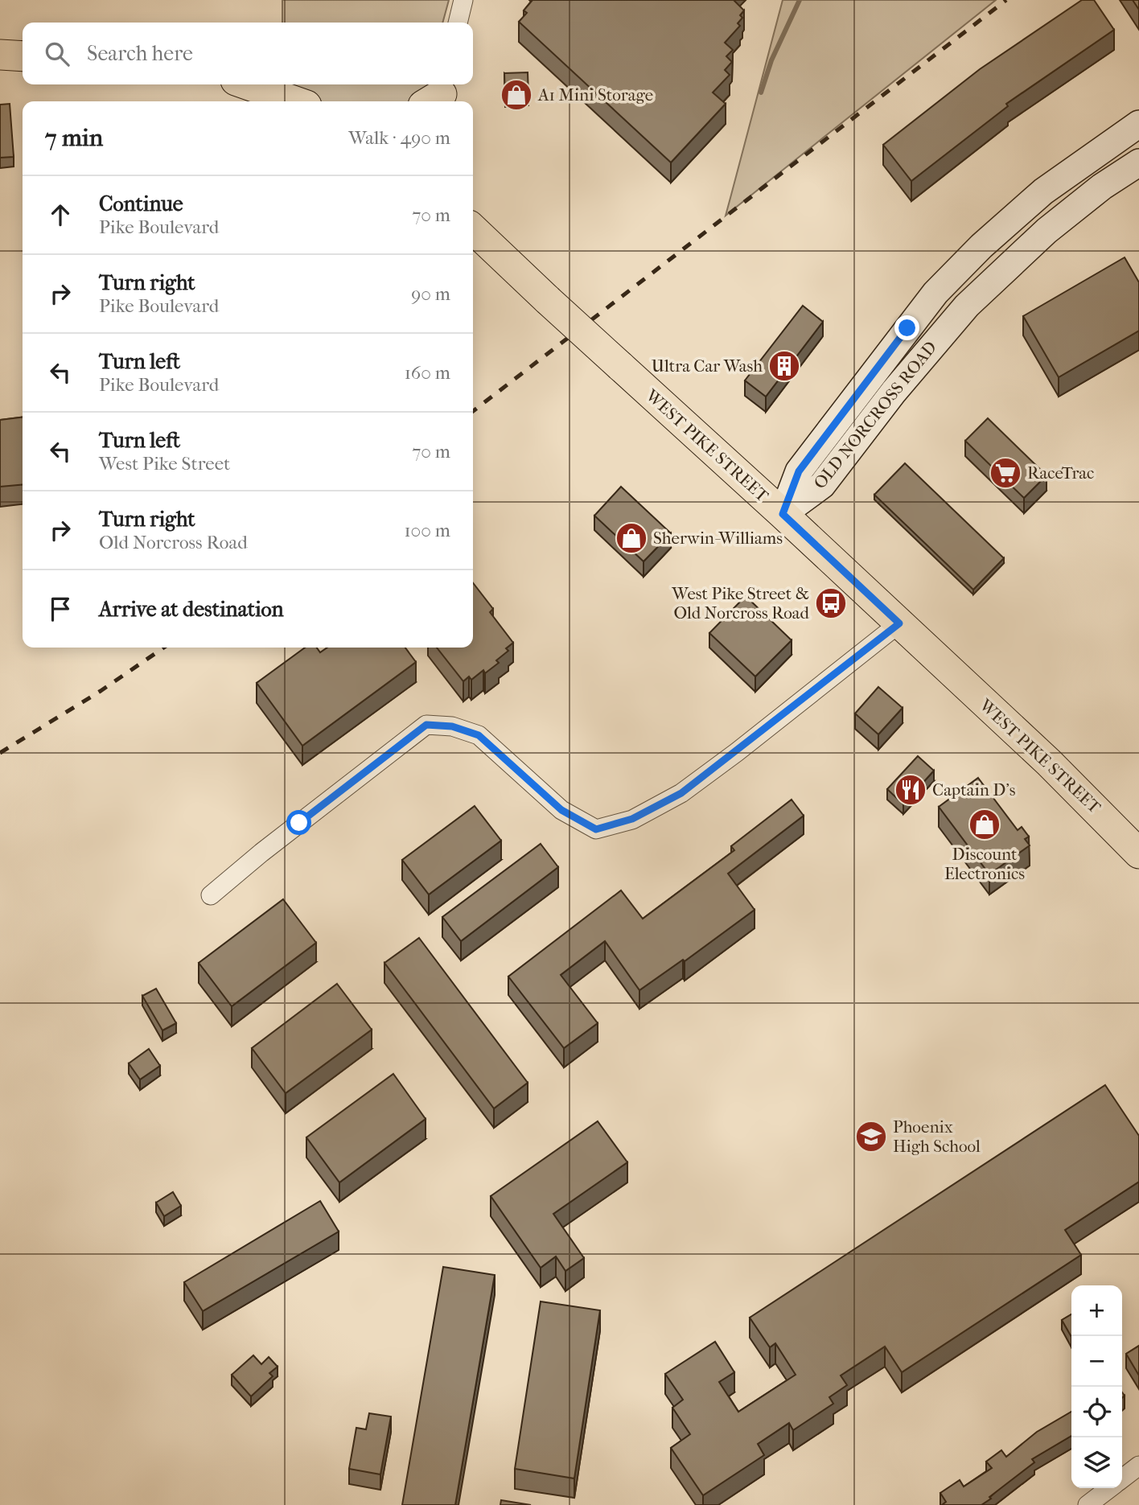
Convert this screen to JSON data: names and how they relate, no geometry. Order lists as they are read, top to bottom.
{
  "streets": {
    "main road": ["OLD NORCROSS ROAD", "WEST PIKE STREET"]
  },
  "crossings": [
    ["OLD NORCROSS ROAD", "WEST PIKE STREET"]
  ],
  "places": {
    "shop": ["A1 Mini Storage", "Sherwin-Williams", "Discount Electronics"],
    "building": ["Ultra Car Wash"],
    "supermarket": ["RaceTrac"],
    "bus stop": ["West Pike Street & Old Norcross Road"],
    "restaurant": ["Captain D's"],
    "school or university": ["Phoenix High School"]
  },
  "page": {
    "search": "Search here",
    "heading": ["7 min", "Walk · 490 m"],
    "list": [
      ["Continue", "Pike Boulevard", "70 m"],
      ["Turn right", "Pike Boulevard", "90 m"],
      ["Turn left", "Pike Boulevard", "160 m"],
      ["Turn left", "West Pike Street", "70 m"],
      ["Turn right", "Old Norcross Road", "100 m"],
      "Arrive at destination"
    ],
    "map_buttons": ["+", "−"]
  }
}
